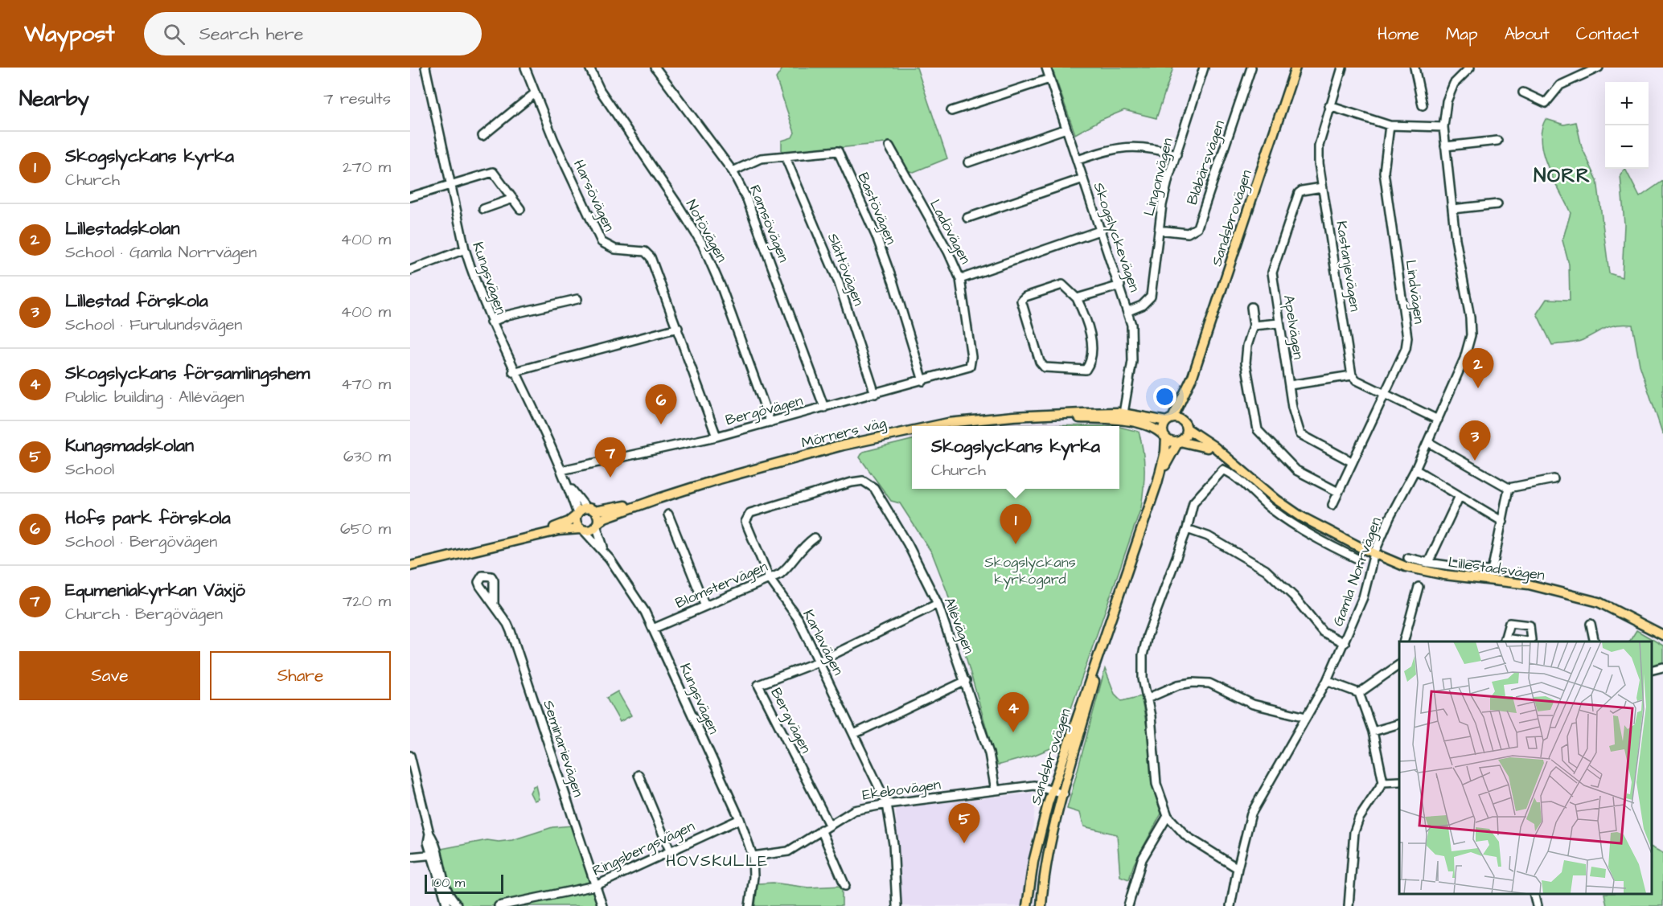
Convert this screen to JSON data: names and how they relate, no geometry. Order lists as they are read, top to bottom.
{
  "streets": {
    "main road": ["Sandsbrovägen", "Mörners väg", "Lillestadsvägen"],
    "street": [
      "Blåbärsvägen",
      "Lingonvägen",
      "Harsövägen",
      "Bastövägen",
      "Ramsövägen",
      "Notövägen",
      "Ladövägen",
      "Skogslyckevägen",
      "Kastanjevägen",
      "Slättövägen",
      "Kungsvägen",
      "Lindvägen",
      "Apelvägen",
      "Bergövägen",
      "Gamla Norrvägen",
      "Blomstervägen",
      "Allévägen",
      "Karlavägen",
      "Bergvägen",
      "Seminarievägen",
      "Ekebovägen",
      "Ringsbergsvägen"
    ]
  },
  "crossings": [
    ["Blåbärsvägen", "Lingonvägen"],
    ["Lingonvägen", "Skogslyckevägen"],
    ["Harsövägen", "Bergövägen"],
    ["Bastövägen", "Ramsövägen"],
    ["Bastövägen", "Slättövägen"],
    ["Bastövägen", "Bergövägen"],
    ["Sandsbrovägen", "Mörners väg"],
    ["Sandsbrovägen", "Lillestadsvägen"],
    ["Sandsbrovägen", "Ekebovägen"],
    ["Ramsövägen", "Bergövägen"],
    ["Notövägen", "Bergövägen"],
    ["Ladövägen", "Bergövägen"],
    ["Skogslyckevägen", "Mörners väg"],
    ["Kastanjevägen", "Apelvägen"],
    ["Slättövägen", "Bergövägen"],
    ["Kungsvägen", "Bergövägen"],
    ["Kungsvägen", "Mörners väg"],
    ["Kungsvägen", "Blomstervägen"],
    ["Kungsvägen", "Ekebovägen"],
    ["Kungsvägen", "Ringsbergsvägen"],
    ["Lindvägen", "Apelvägen"],
    ["Mörners väg", "Lillestadsvägen"],
    ["Lillestadsvägen", "Gamla Norrvägen"],
    ["Blomstervägen", "Karlavägen"],
    ["Allévägen", "Karlavägen"],
    ["Allévägen", "Ekebovägen"],
    ["Karlavägen", "Bergvägen"],
    ["Karlavägen", "Ekebovägen"],
    ["Bergvägen", "Ekebovägen"],
    ["Seminarievägen", "Ringsbergsvägen"]
  ],
  "districts": ["NORR", "HOVSKULLE"],
  "parks": ["Skogslyckans kyrkogård"],
  "scale_bar": "100 m",
  "page": {
    "header": "Waypost",
    "search": "Search here",
    "nav": [
      "Home",
      "Map",
      "About",
      "Contact"
    ],
    "heading": ["Nearby", "7 results"],
    "map_buttons": ["+", "−"],
    "list": [
      {
        "mark": "1",
        "name": "Skogslyckans kyrka",
        "note": "Church",
        "value": "270 m"
      },
      {
        "mark": "2",
        "name": "Lillestadskolan",
        "note": "School · Gamla Norrvägen",
        "value": "400 m"
      },
      {
        "mark": "3",
        "name": "Lillestad förskola",
        "note": "School · Furulundsvägen",
        "value": "400 m"
      },
      {
        "mark": "4",
        "name": "Skogslyckans församlingshem",
        "note": "Public building · Allévägen",
        "value": "470 m"
      },
      {
        "mark": "5",
        "name": "Kungsmadskolan",
        "note": "School",
        "value": "630 m"
      },
      {
        "mark": "6",
        "name": "Hofs park förskola",
        "note": "School · Bergövägen",
        "value": "650 m"
      },
      {
        "mark": "7",
        "name": "Equmeniakyrkan Växjö",
        "note": "Church · Bergövägen",
        "value": "720 m"
      }
    ],
    "pins": [
      "2",
      "6",
      "3",
      "7",
      "1",
      "4",
      "5"
    ],
    "popup": ["Skogslyckans kyrka", "Church"],
    "buttons": ["Save", "Share"],
    "scale": "100 m"
  }
}
